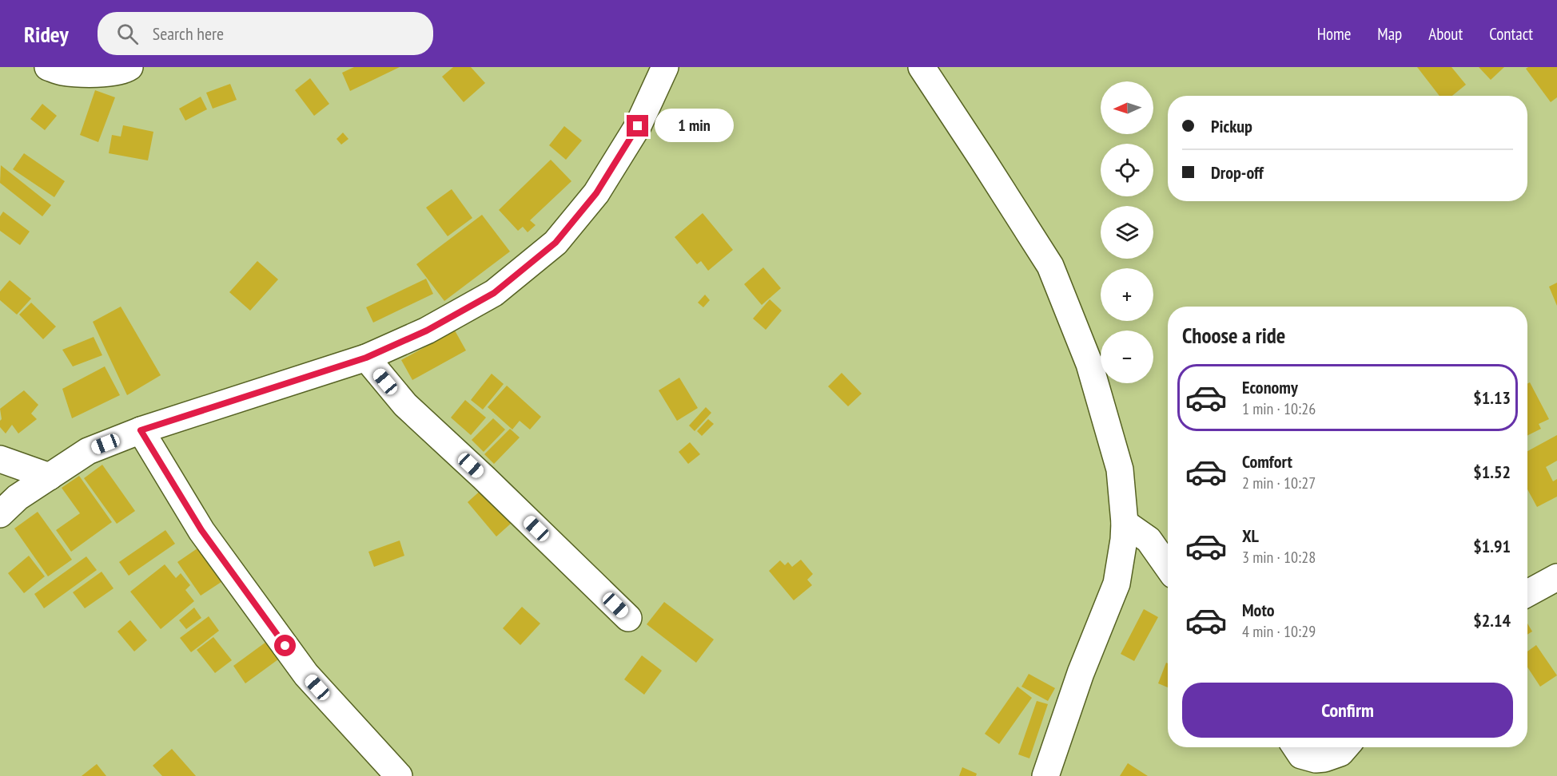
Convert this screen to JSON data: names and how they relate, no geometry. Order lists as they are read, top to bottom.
{
  "north": "left",
  "page": {
    "header": "Ridey",
    "search": "Search here",
    "nav": [
      "Home",
      "Map",
      "About",
      "Contact"
    ],
    "map_buttons": ["+", "−"],
    "banner": ["Pickup", "Drop-off"],
    "bubble": "1 min",
    "heading": "Choose a ride",
    "list": [
      {
        "name": "Economy",
        "note": "1 min · 10:26",
        "value": "$1.13"
      },
      {
        "name": "Comfort",
        "note": "2 min · 10:27",
        "value": "$1.52"
      },
      {
        "name": "XL",
        "note": "3 min · 10:28",
        "value": "$1.91"
      },
      {
        "name": "Moto",
        "note": "4 min · 10:29",
        "value": "$2.14"
      }
    ],
    "buttons": "Confirm"
  }
}
